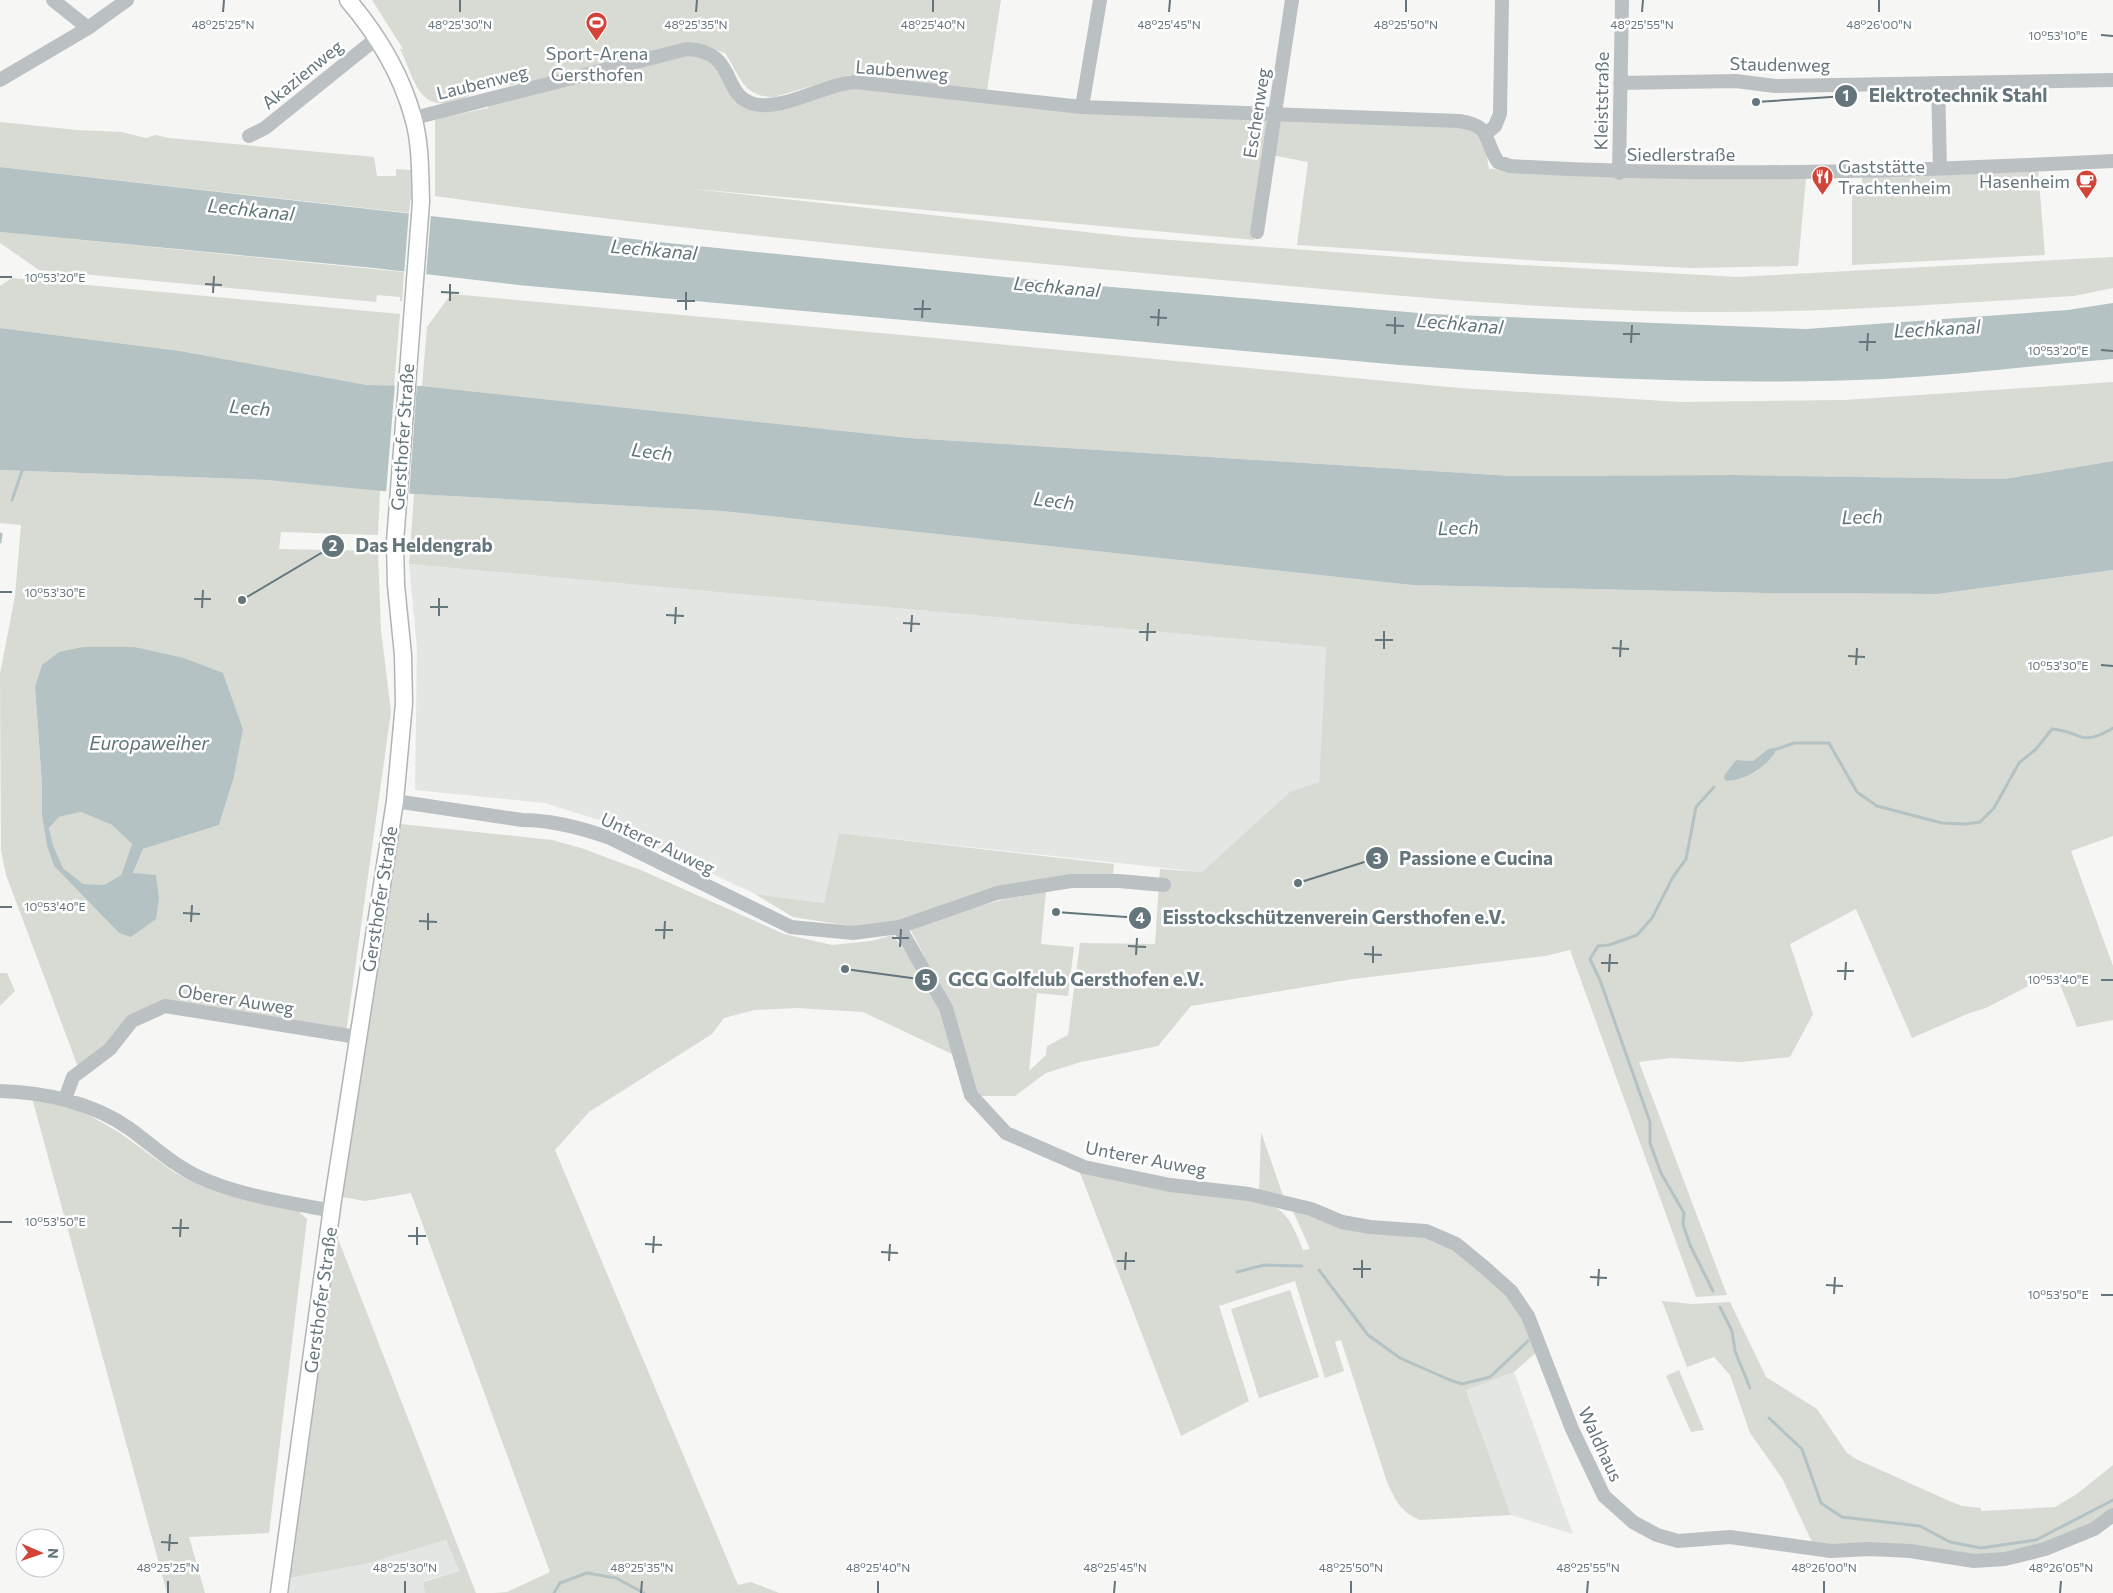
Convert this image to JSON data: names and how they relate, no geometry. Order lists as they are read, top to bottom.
{
  "streets": {
    "main road": ["Gersthofer Straße"],
    "street": [
      "Staudenweg",
      "Laubenweg",
      "Akazienweg",
      "Kleiststraße",
      "Eschenweg",
      "Siedlerstraße",
      "Unterer Auweg",
      "Oberer Auweg",
      "Waldhaus"
    ]
  },
  "crossings": [
    ["Staudenweg", "Kleiststraße"],
    ["Laubenweg", "Eschenweg"],
    ["Laubenweg", "Gersthofer Straße"],
    ["Akazienweg", "Gersthofer Straße"],
    ["Kleiststraße", "Siedlerstraße"],
    ["Gersthofer Straße", "Unterer Auweg"],
    ["Gersthofer Straße", "Oberer Auweg"],
    ["Unterer Auweg", "Waldhaus"]
  ],
  "water": ["Lechkanal", "Lech", "Europaweiher"],
  "places": {
    "sports": ["Sport-Arena Gersthofen"],
    "other": [
      "Elektrotechnik Stahl",
      "Das Heldengrab",
      "Passione e Cucina",
      "Eisstockschützenverein Gersthofen e.V.",
      "GCG Golfclub Gersthofen e.V."
    ],
    "restaurant": ["Gaststätte Trachtenheim"],
    "cafe": ["Hasenheim"]
  },
  "north": "right",
  "coordinates": [
    "48°25'25\"N",
    "48°25'30\"N",
    "48°25'35\"N",
    "48°25'40\"N",
    "48°25'45\"N",
    "48°25'50\"N",
    "48°25'55\"N",
    "48°26'00\"N",
    "10°53'10\"E",
    "10°53'20\"E",
    "10°53'30\"E",
    "10°53'40\"E",
    "10°53'50\"E",
    "48°26'05\"N"
  ]
}
